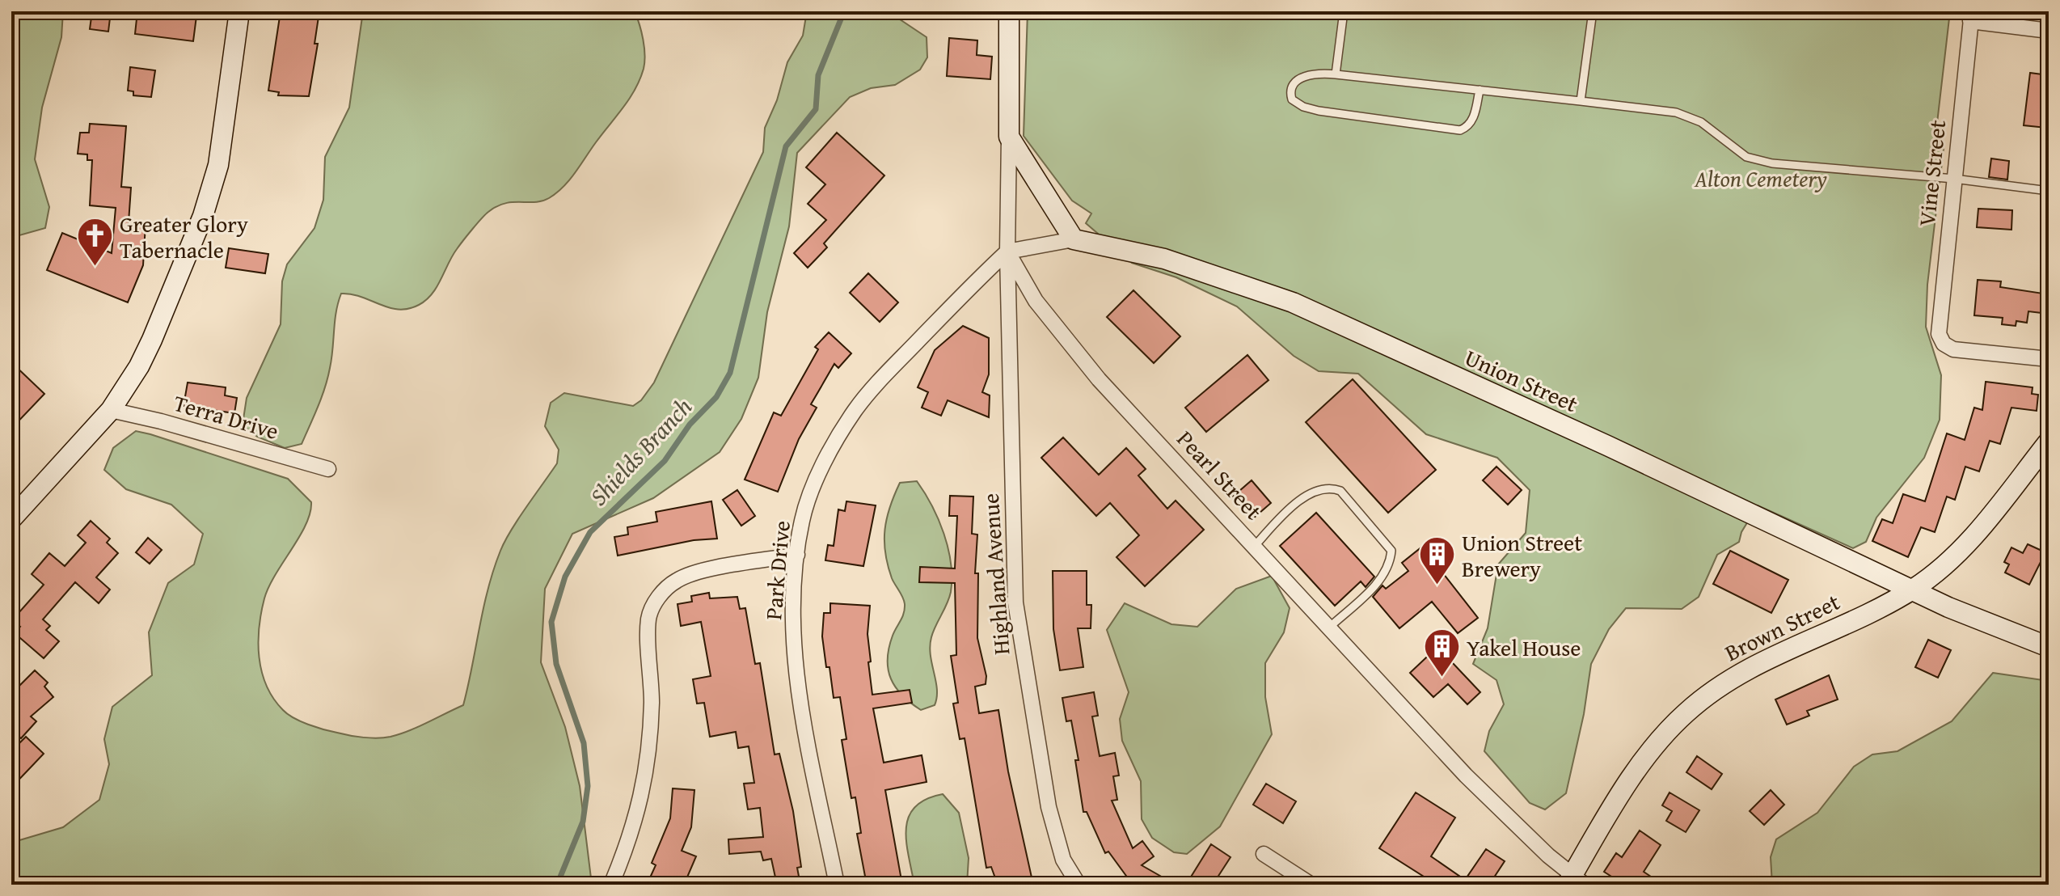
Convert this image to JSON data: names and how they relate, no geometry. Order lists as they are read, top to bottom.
{
  "streets": {
    "street": [
      "Vine Street",
      "Union Street",
      "Terra Drive",
      "Pearl Street",
      "Park Drive",
      "Highland Avenue",
      "Brown Street"
    ]
  },
  "crossings": [
    ["Union Street", "Brown Street"],
    ["Pearl Street", "Park Drive"],
    ["Pearl Street", "Highland Avenue"],
    ["Pearl Street", "Brown Street"],
    ["Park Drive", "Highland Avenue"]
  ],
  "water": ["Shields Branch"],
  "parks": ["Alton Cemetery"],
  "places": {
    "church": ["Greater Glory Tabernacle"],
    "building": ["Union Street Brewery", "Yakel House"]
  }
}
